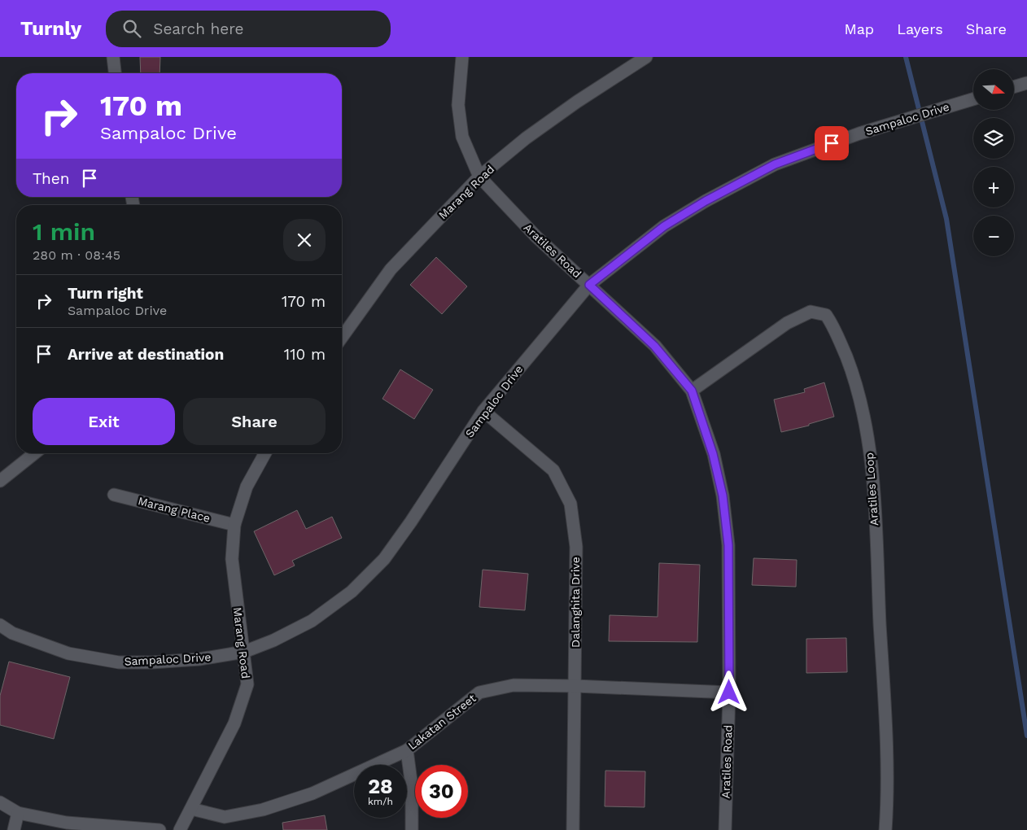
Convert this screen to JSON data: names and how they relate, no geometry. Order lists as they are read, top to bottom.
{
  "streets": {
    "street": [
      "Sampaloc Drive",
      "Marang Road",
      "Aratiles Road",
      "Aratiles Loop",
      "Marang Place",
      "Dalanghita Drive",
      "Lakatan Street"
    ]
  },
  "crossings": [
    ["Sampaloc Drive", "Marang Road"],
    ["Sampaloc Drive", "Aratiles Road"],
    ["Sampaloc Drive", "Dalanghita Drive"],
    ["Marang Road", "Aratiles Road"],
    ["Marang Road", "Marang Place"],
    ["Marang Road", "Lakatan Street"],
    ["Aratiles Road", "Aratiles Loop"],
    ["Aratiles Road", "Lakatan Street"],
    ["Dalanghita Drive", "Lakatan Street"]
  ],
  "north": "right",
  "page": {
    "header": "Turnly",
    "search": "Search here",
    "nav": ["Map", "Layers", "Share"],
    "map_buttons": ["+", "−"],
    "turn": ["170 m", "Sampaloc Drive"],
    "then": "Then",
    "heading": ["1 min", "280 m · 08:45"],
    "list": [
      {
        "name": "Turn right",
        "note": "Sampaloc Drive",
        "value": "170 m"
      },
      {
        "name": "Arrive at destination",
        "value": "110 m"
      }
    ],
    "buttons": ["Exit", "Share"],
    "speed": "28 km/h",
    "limit": "30"
  }
}
